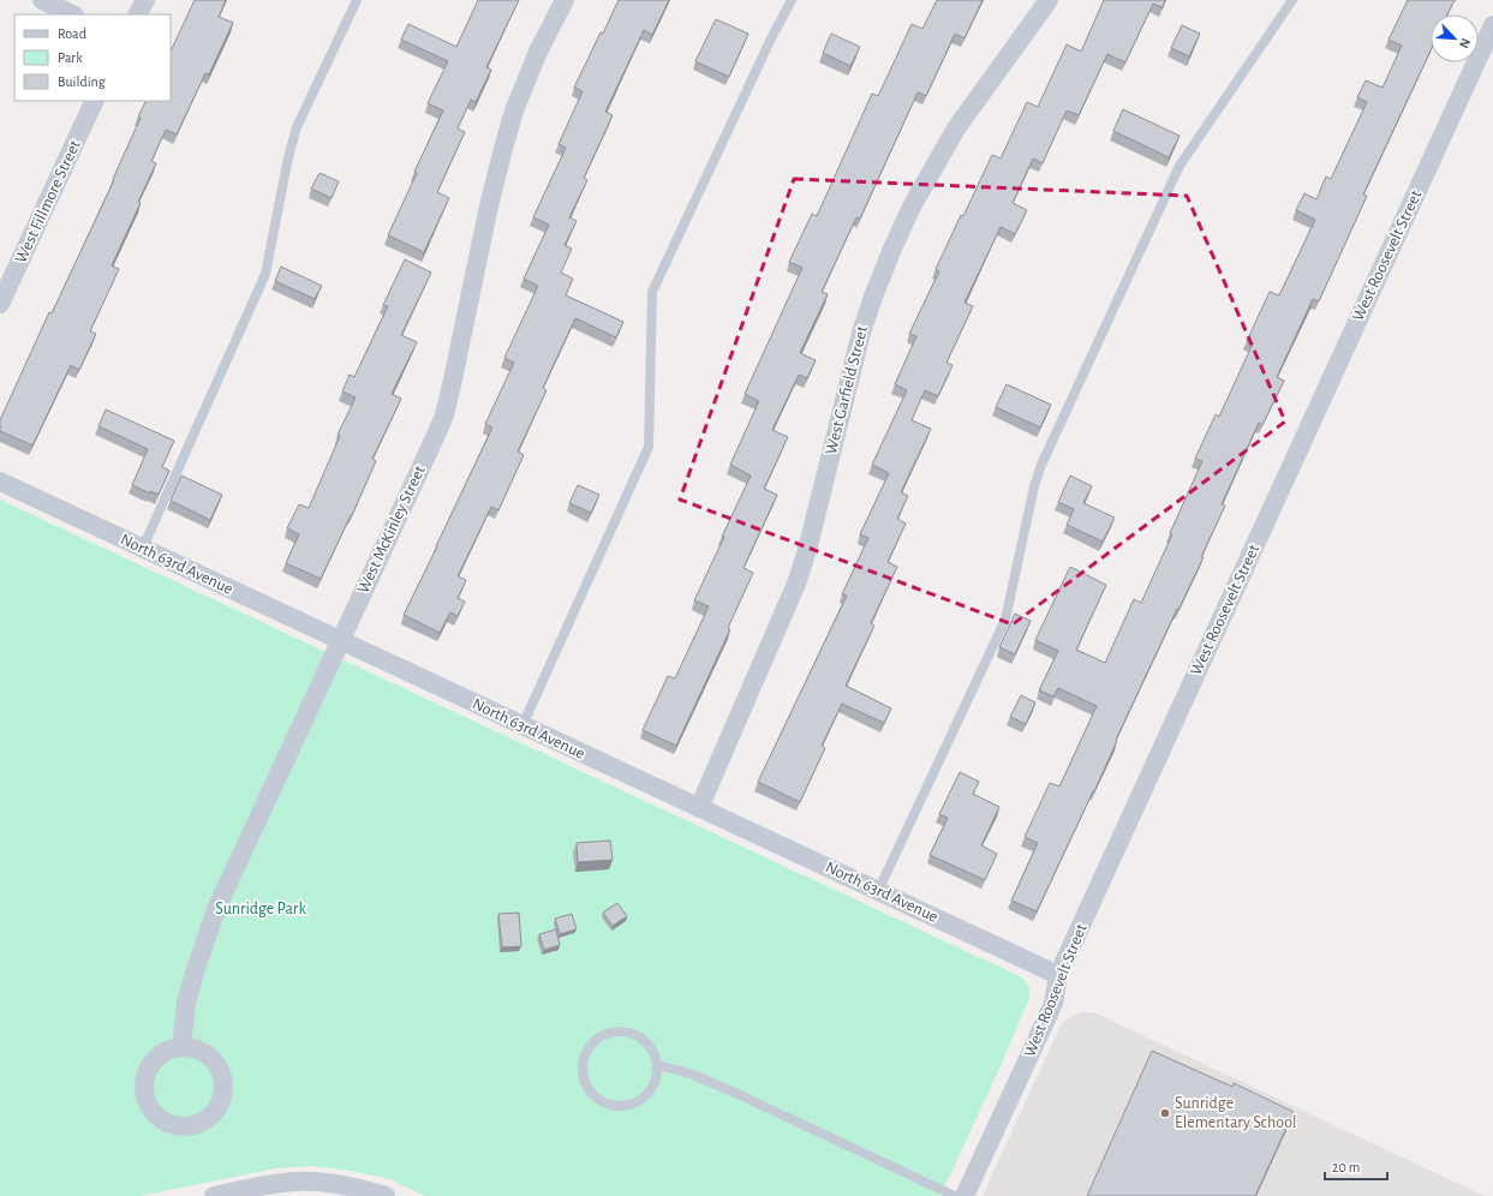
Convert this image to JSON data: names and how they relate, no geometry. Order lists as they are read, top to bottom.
{
  "streets": {
    "street": [
      "West Fillmore Street",
      "West Roosevelt Street",
      "West Garfield Street",
      "West McKinley Street",
      "North 63rd Avenue"
    ]
  },
  "crossings": [
    ["West Roosevelt Street", "North 63rd Avenue"],
    ["West Garfield Street", "North 63rd Avenue"],
    ["West McKinley Street", "North 63rd Avenue"]
  ],
  "parks": ["Sunridge Park"],
  "places": ["Sunridge Elementary School"],
  "legend": ["Road", "Park", "Building"],
  "scale_bar": "20 m",
  "north": "bottom right"
}
